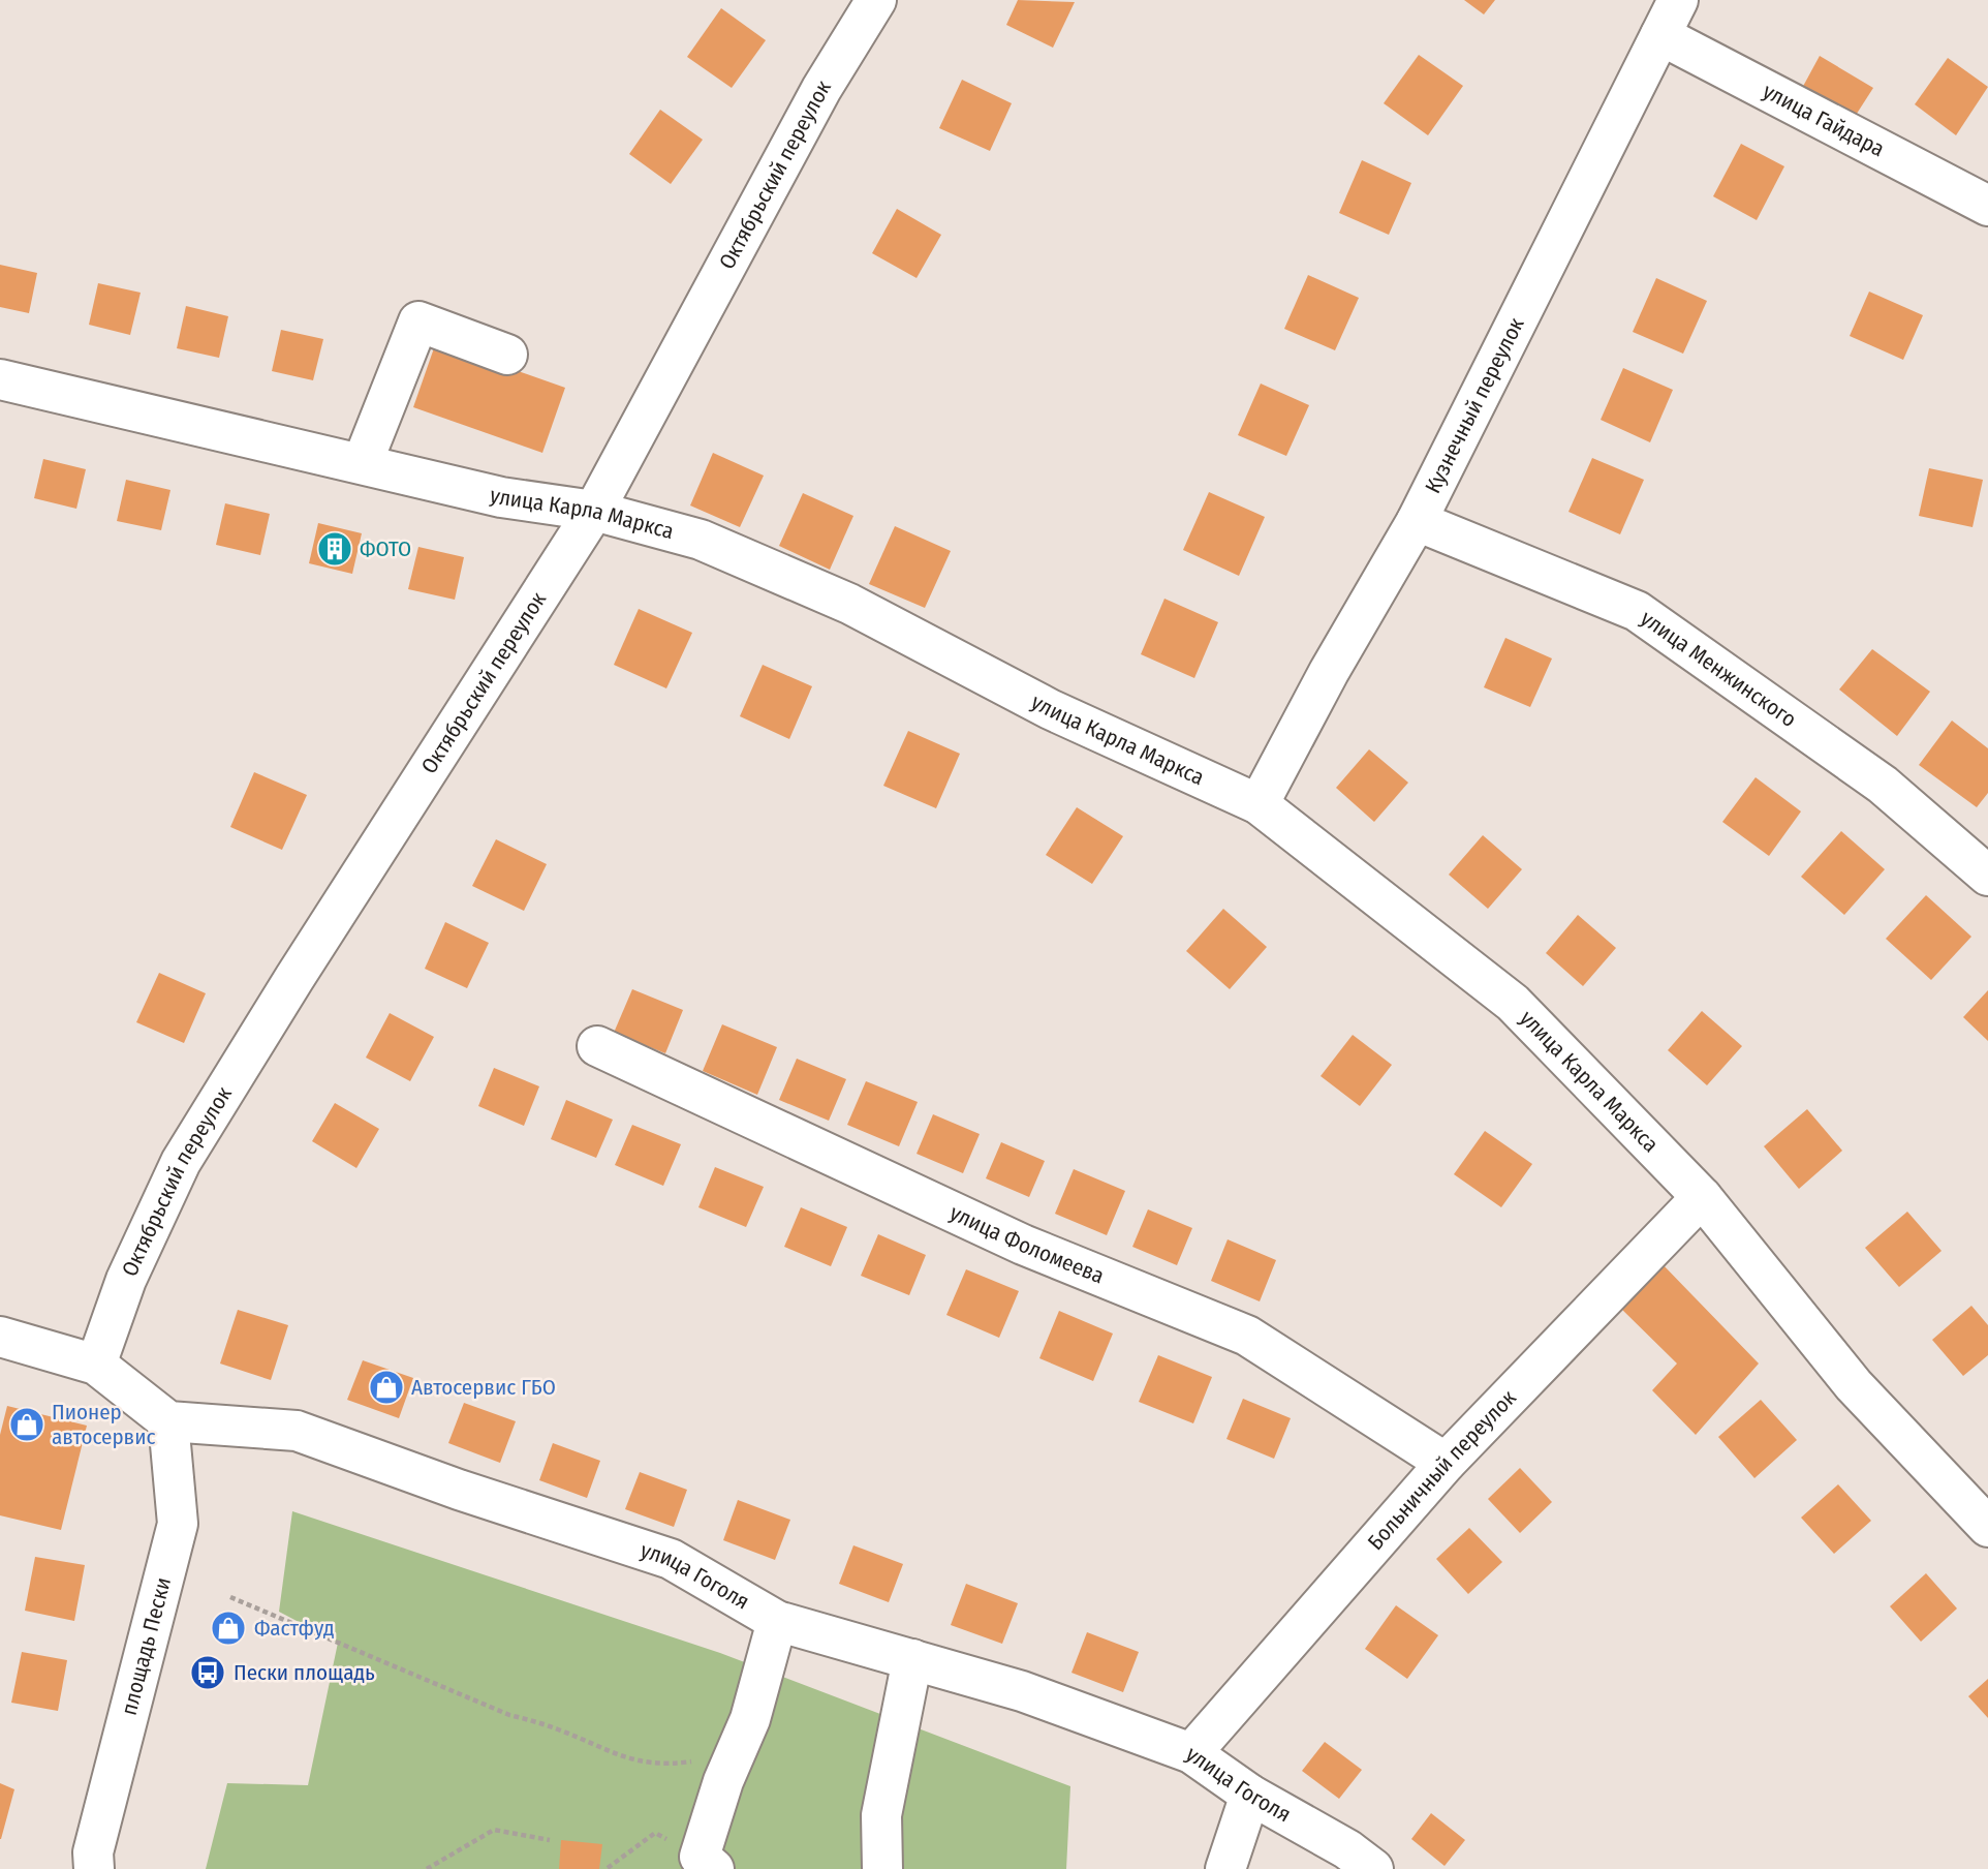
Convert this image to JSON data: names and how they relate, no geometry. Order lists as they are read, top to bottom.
{
  "streets": {
    "street": [
      "улица Гайдара",
      "Октябрьский переулок",
      "Кузнечный переулок",
      "улица Карла Маркса",
      "улица Менжинского",
      "улица Фоломеева",
      "Больничный переулок",
      "улица Гоголя",
      "площадь Пески"
    ]
  },
  "crossings": [
    ["улица Гайдара", "Кузнечный переулок"],
    ["Октябрьский переулок", "улица Карла Маркса"],
    ["Кузнечный переулок", "улица Карла Маркса"],
    ["Кузнечный переулок", "улица Менжинского"],
    ["улица Карла Маркса", "Больничный переулок"],
    ["улица Фоломеева", "Больничный переулок"],
    ["Больничный переулок", "улица Гоголя"],
    ["улица Гоголя", "площадь Пески"]
  ],
  "places": {
    "building": ["ФОТО"],
    "shop": ["Автосервис ГБО", "Пионер автосервис", "Фастфуд"],
    "bus stop": ["Пески площадь"]
  }
}
